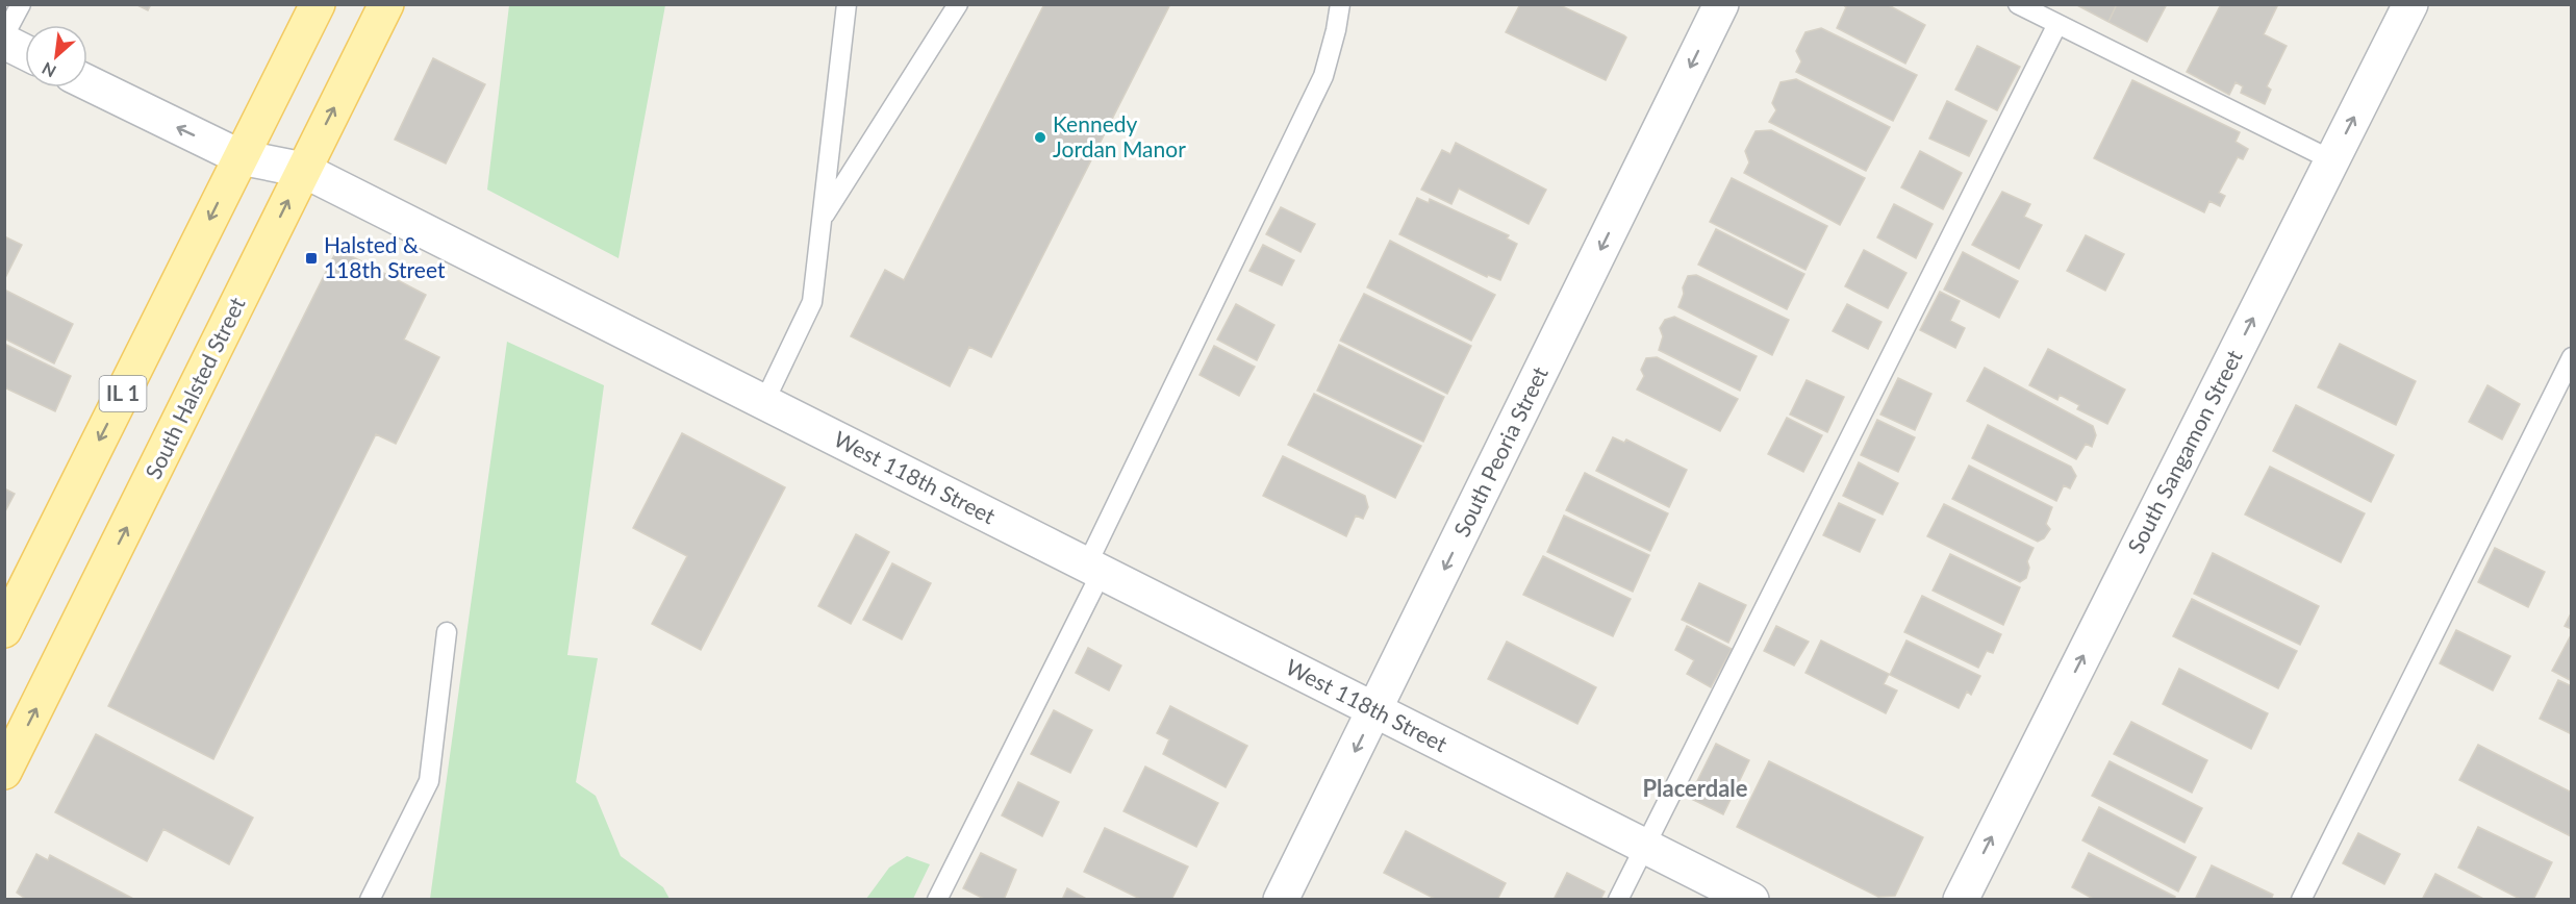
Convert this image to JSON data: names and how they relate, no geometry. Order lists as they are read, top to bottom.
{
  "streets": {
    "main road": ["South Halsted Street", "IL 1"],
    "street": ["South Peoria Street", "South Sangamon Street", "West 118th Street"]
  },
  "crossings": [
    ["South Halsted Street", "West 118th Street"],
    ["IL 1", "West 118th Street"],
    ["South Peoria Street", "West 118th Street"]
  ],
  "one_way": ["South Peoria Street", "South Sangamon Street"],
  "districts": ["Placerdale"],
  "places": {
    "other": ["Kennedy Jordan Manor"],
    "transit": ["Halsted & 118th Street"]
  },
  "north": "bottom left"
}
